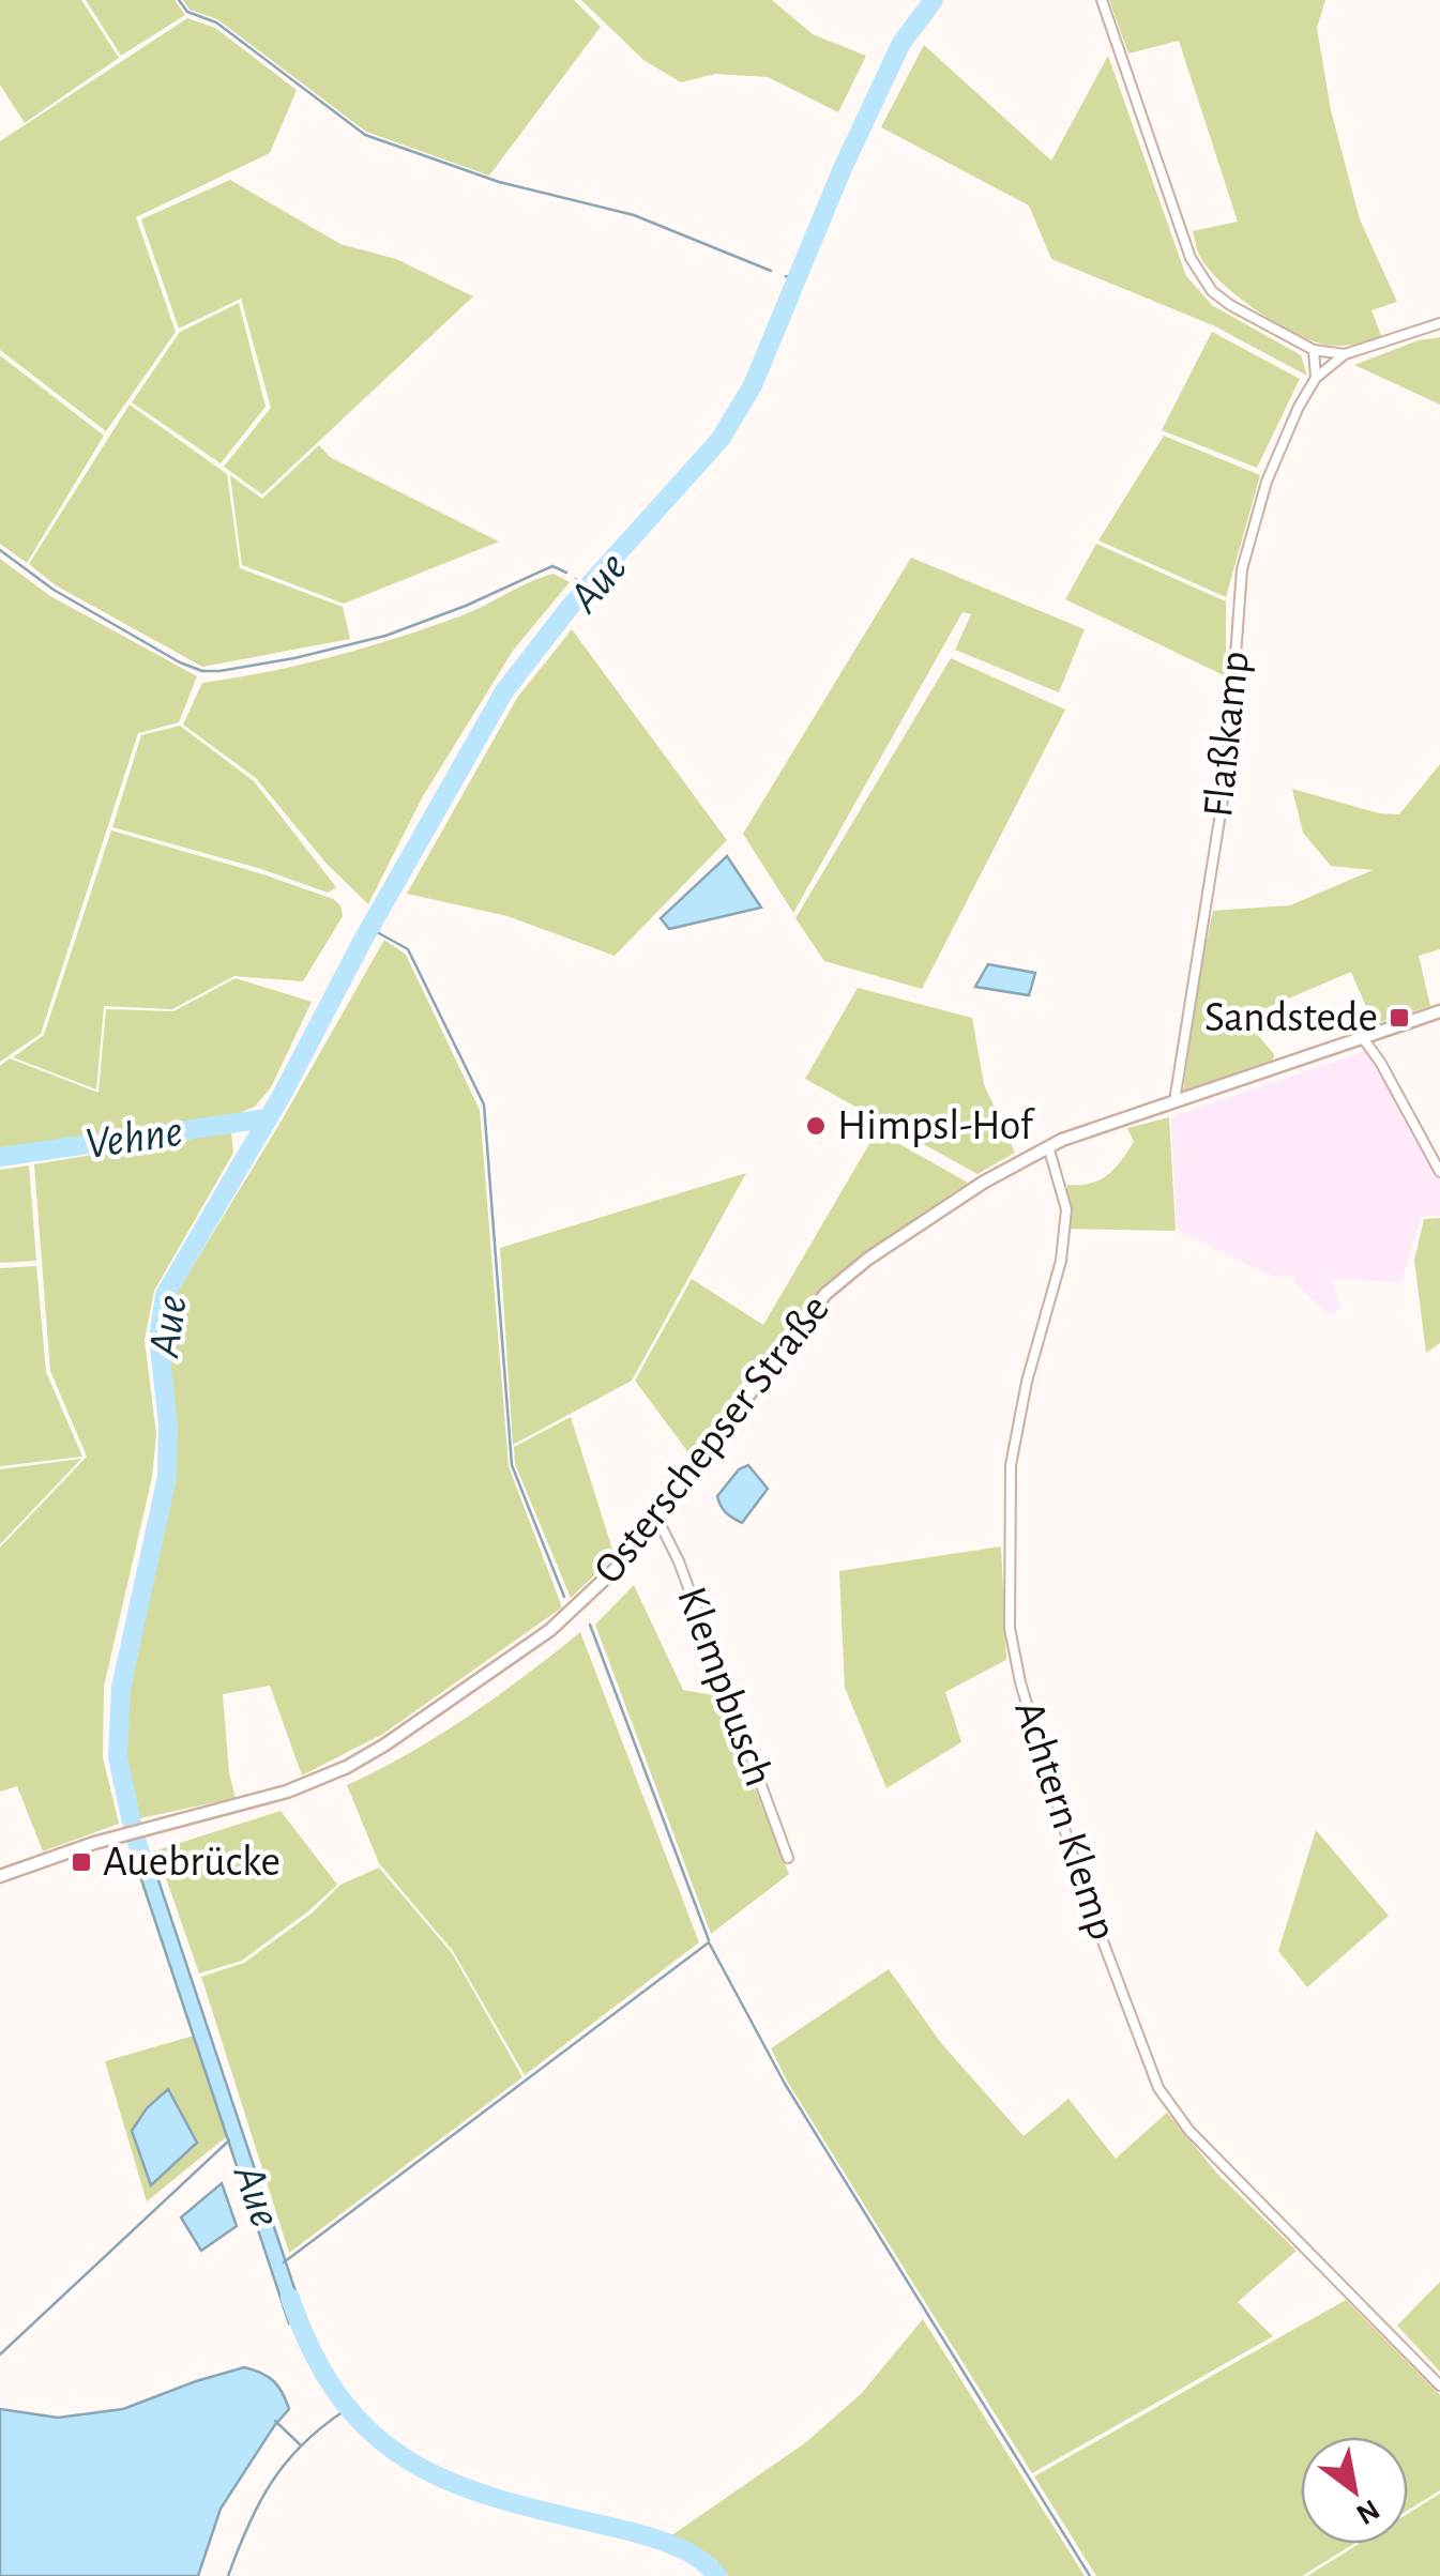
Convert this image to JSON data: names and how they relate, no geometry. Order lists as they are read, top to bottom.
{
  "streets": {
    "main road": ["Osterschepser Straße"],
    "street": ["Flaßkamp", "Klempbusch", "Achtern Klemp"]
  },
  "crossings": [
    ["Flaßkamp", "Osterschepser Straße"],
    ["Osterschepser Straße", "Klempbusch"],
    ["Osterschepser Straße", "Achtern Klemp"]
  ],
  "water": ["Aue", "Vehne"],
  "places": {
    "transit": ["Sandstede", "Auebrücke"],
    "other": ["Himpsl-Hof"]
  },
  "north": "bottom right"
}
